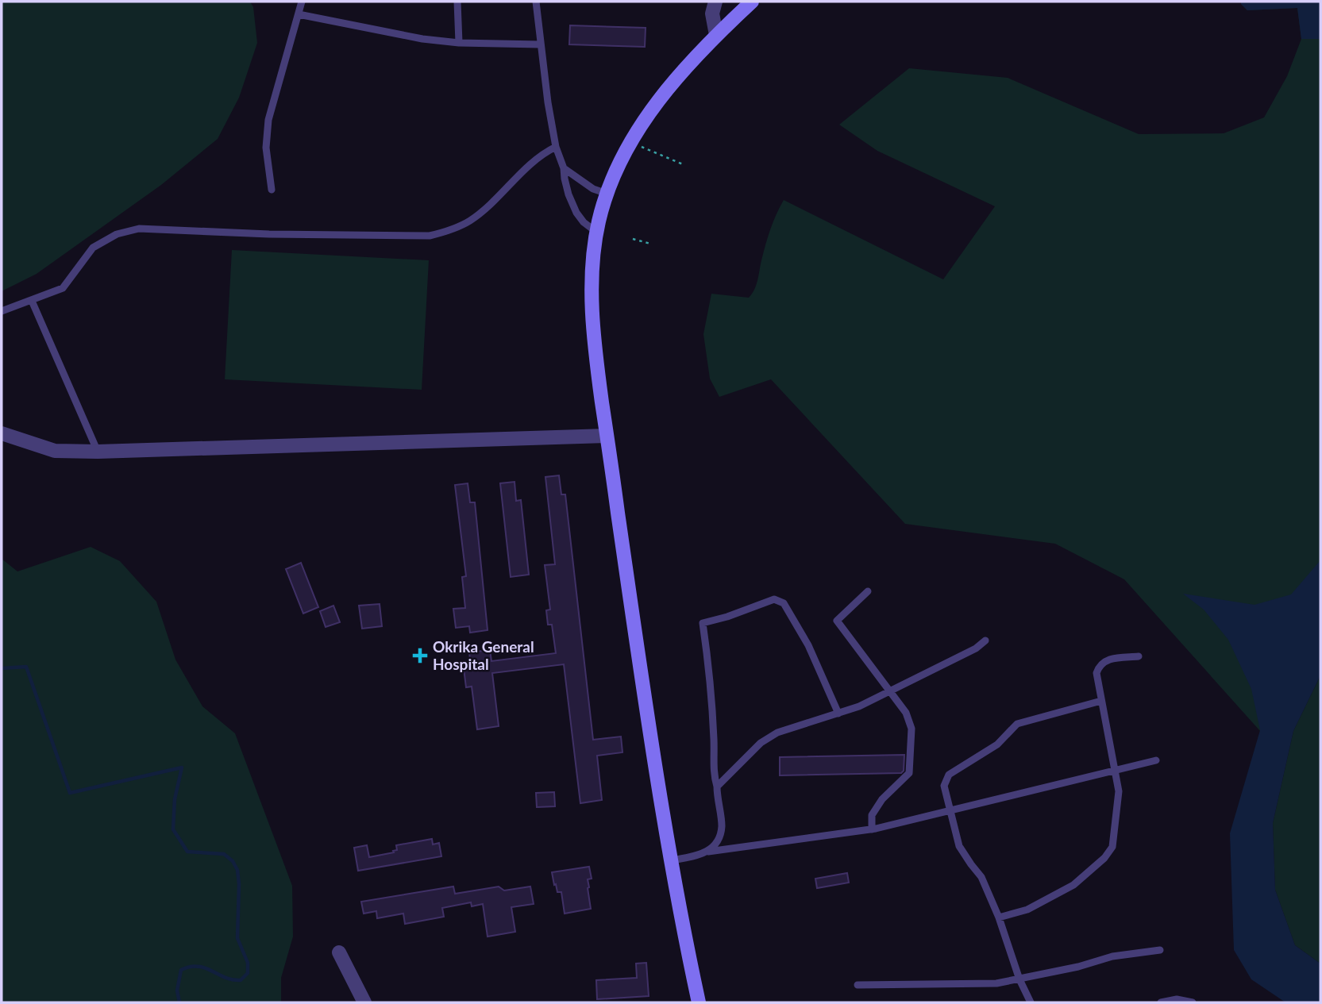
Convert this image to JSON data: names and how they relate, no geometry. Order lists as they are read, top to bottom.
{
  "places": {
    "health": ["Okrika General Hospital"]
  }
}
